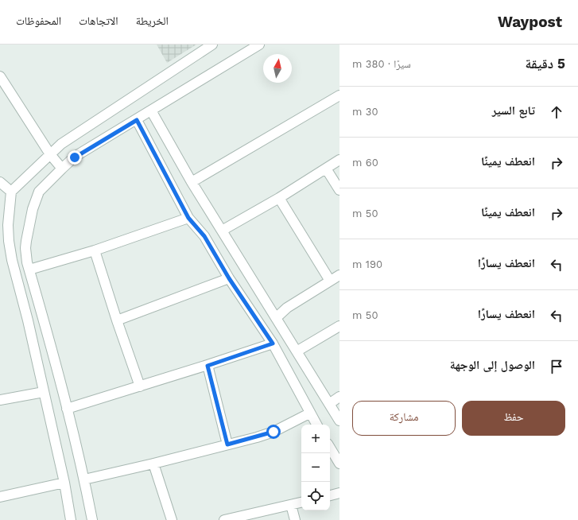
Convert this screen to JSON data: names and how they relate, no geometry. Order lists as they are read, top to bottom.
{
  "north": "top",
  "page": {
    "header": "Waypost",
    "nav": ["الخريطة", "الاتجاهات", "المحفوظات"],
    "heading": ["5 دقيقة", "سيرًا · 380 m"],
    "list": [
      ["تابع السير", "30 m"],
      ["انعطف يمينًا", "60 m"],
      ["انعطف يمينًا", "50 m"],
      ["انعطف يسارًا", "190 m"],
      ["انعطف يسارًا", "50 m"],
      "الوصول إلى الوجهة"
    ],
    "buttons": ["حفظ", "مشاركة"],
    "map_buttons": ["+", "−"]
  }
}
